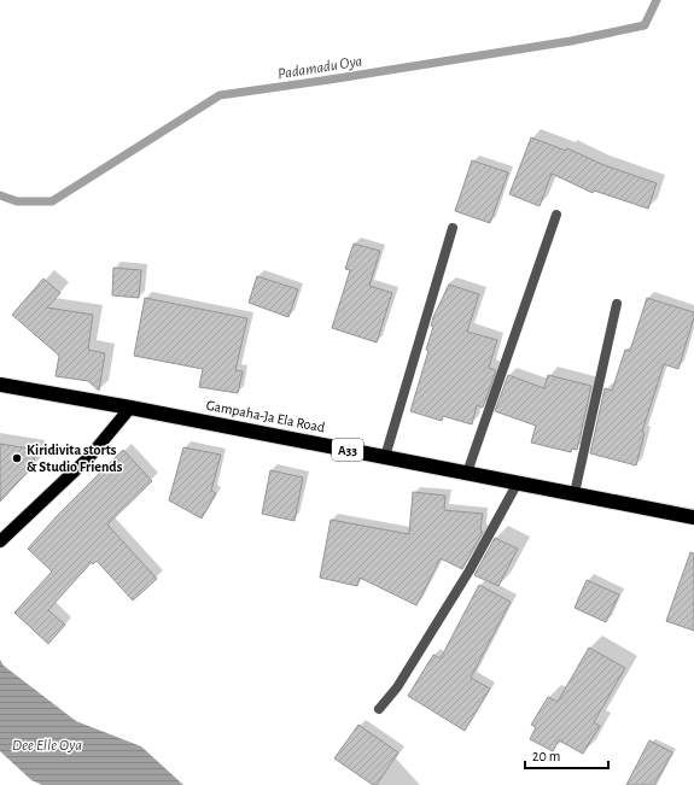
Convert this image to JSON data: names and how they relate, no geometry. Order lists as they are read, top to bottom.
{
  "streets": {
    "highway": ["Gampaha-Ja Ela Road", "A33"]
  },
  "water": ["Padamadu Oya", "Dee Elle Oya"],
  "places": ["Kiridivita storts & Studio Friends"],
  "scale_bar": "20 m"
}
